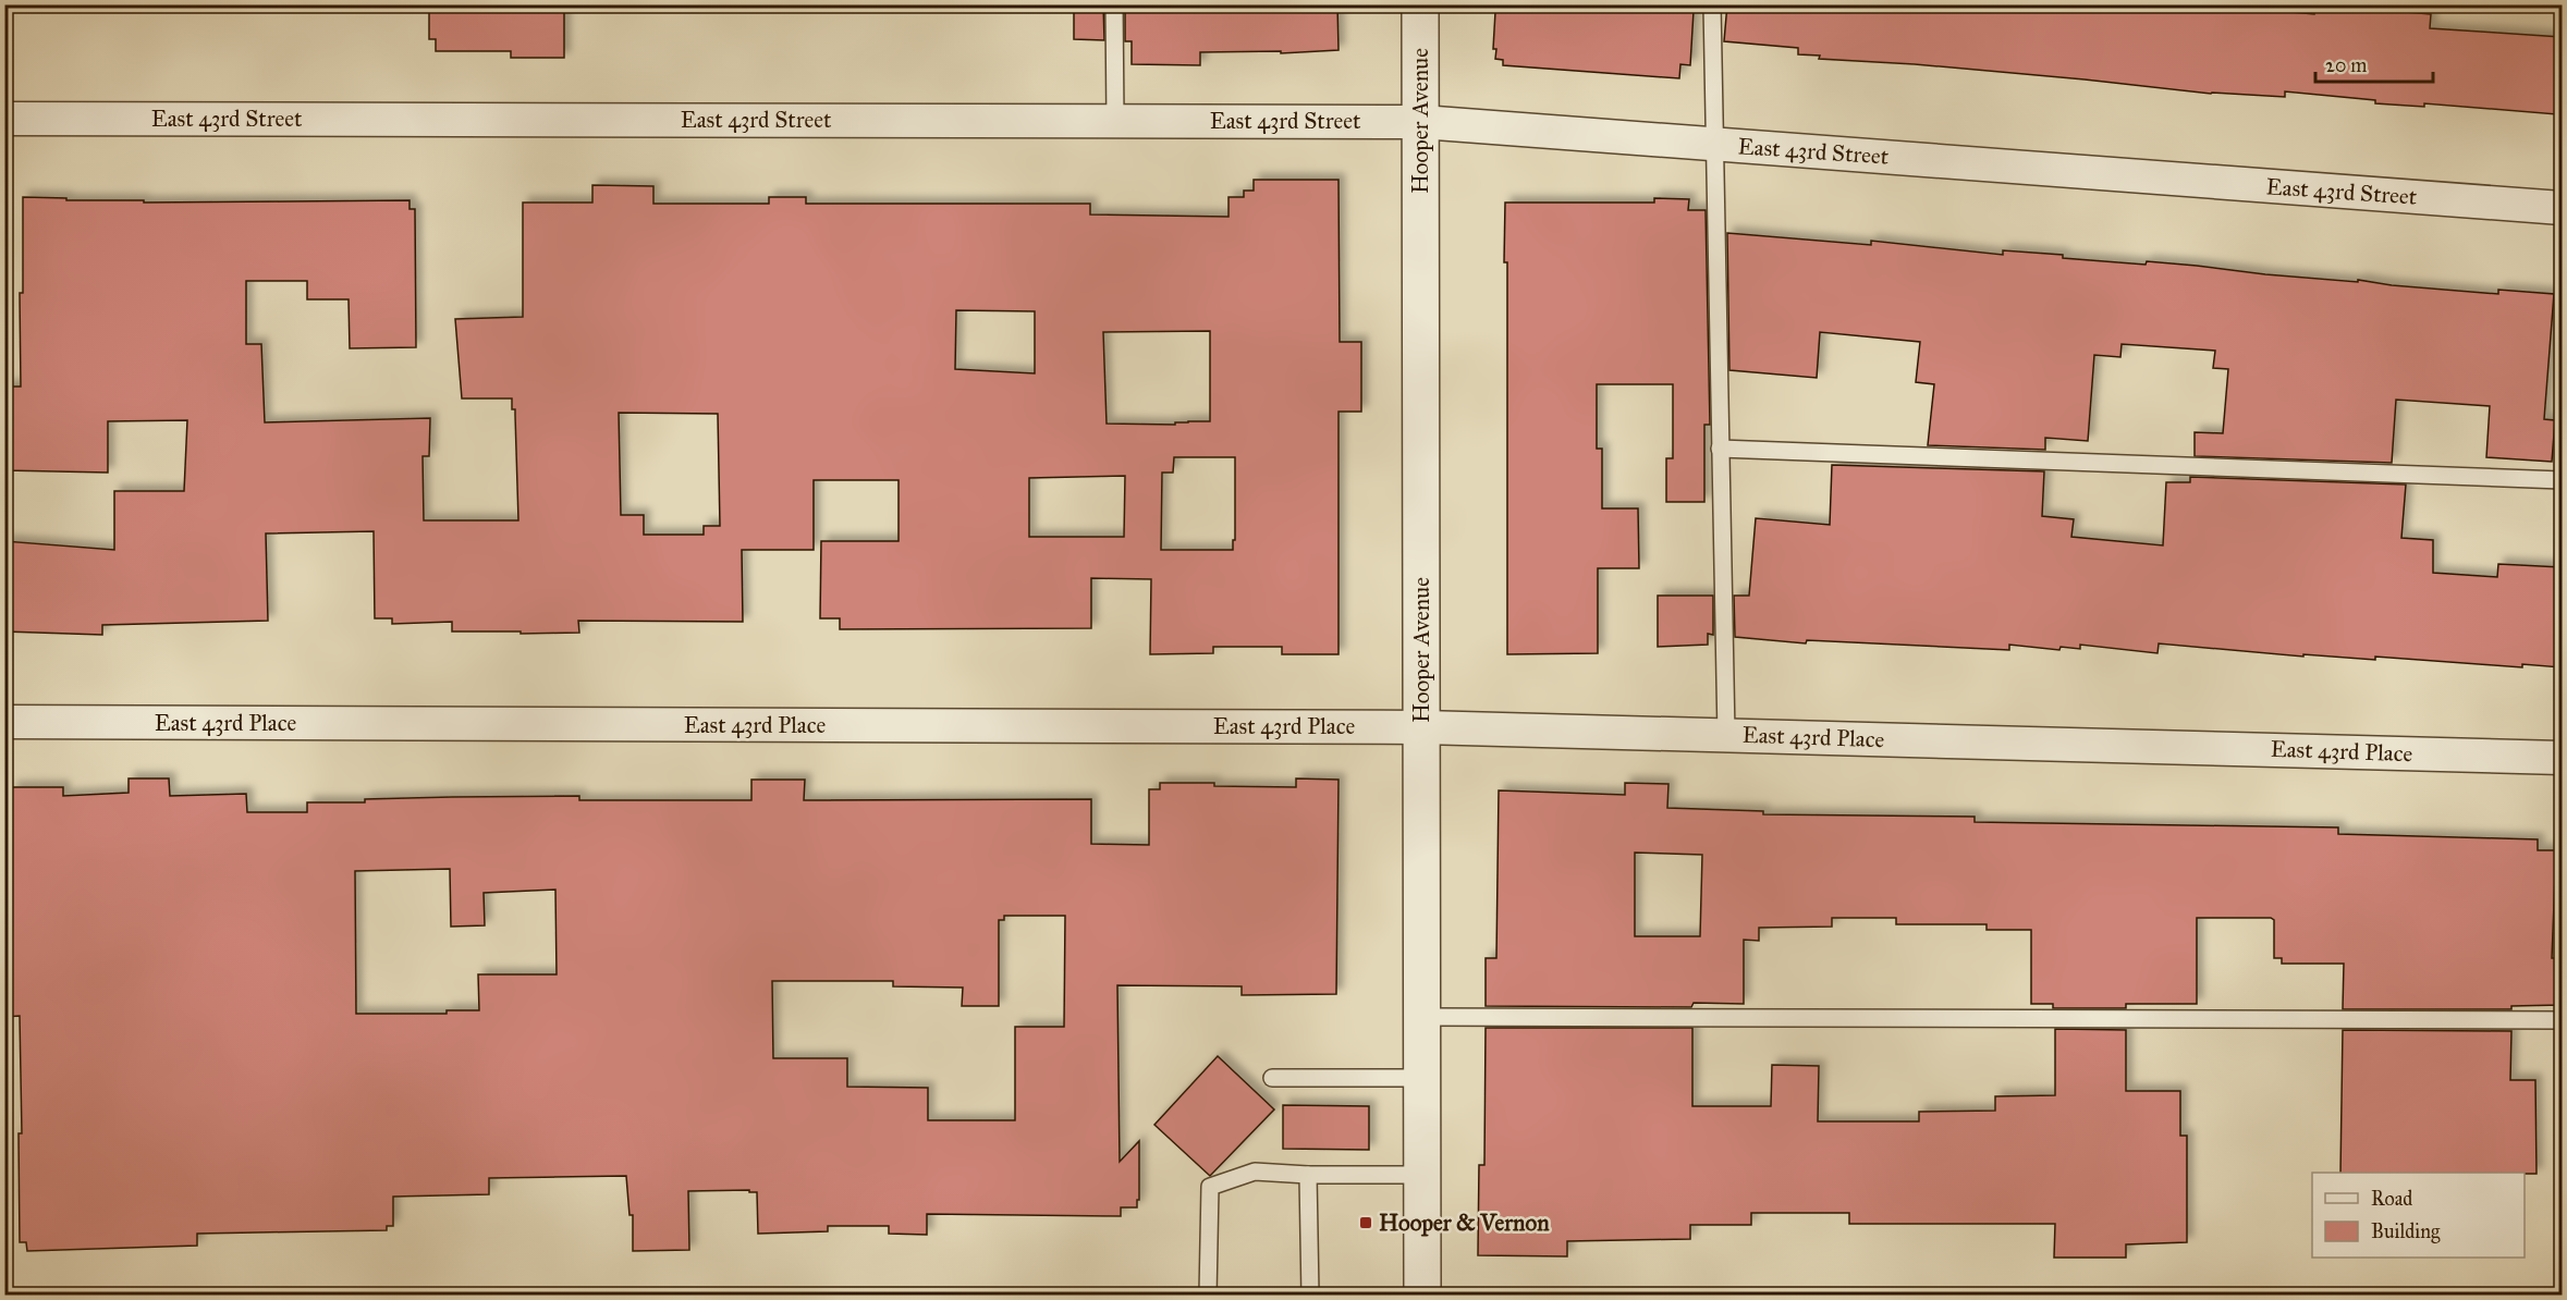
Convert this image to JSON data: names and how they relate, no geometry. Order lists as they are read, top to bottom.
{
  "streets": {
    "street": ["East 43rd Street", "Hooper Avenue", "East 43rd Place"]
  },
  "crossings": [
    ["East 43rd Street", "Hooper Avenue"],
    ["Hooper Avenue", "East 43rd Place"]
  ],
  "places": {
    "transit": ["Hooper & Vernon"]
  },
  "legend": ["Road", "Building"],
  "scale_bar": "20 m"
}
